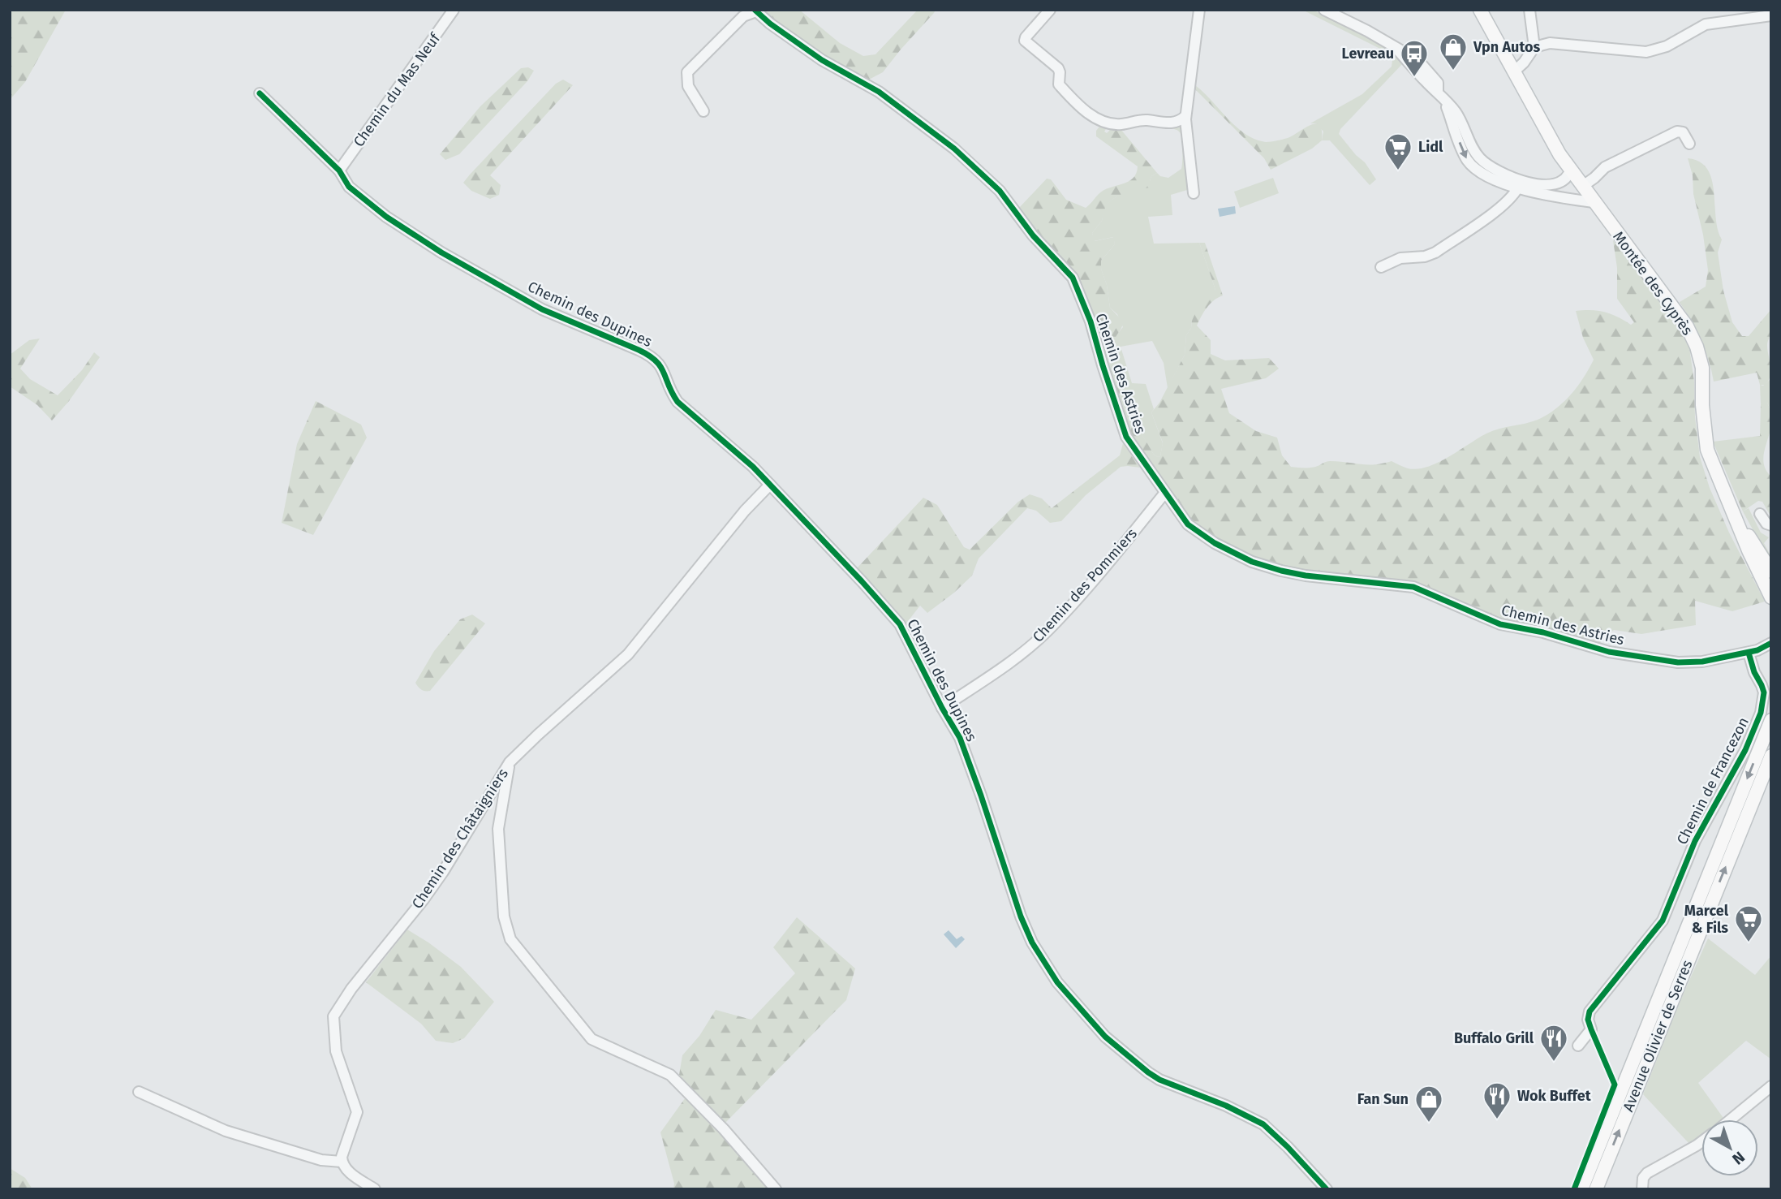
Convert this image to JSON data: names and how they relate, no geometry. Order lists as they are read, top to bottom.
{
  "streets": {
    "main road": ["Montée des Cyprès", "Avenue Olivier de Serres"],
    "street": [
      "Chemin du Mas Neuf",
      "Chemin des Dupines",
      "Chemin des Astries",
      "Chemin des Pommiers",
      "Chemin de Francezon",
      "Chemin des Châtaigniers"
    ]
  },
  "crossings": [
    ["Chemin du Mas Neuf", "Chemin des Dupines"],
    ["Chemin des Dupines", "Chemin des Pommiers"],
    ["Chemin des Dupines", "Chemin des Châtaigniers"],
    ["Chemin des Astries", "Chemin des Pommiers"],
    ["Chemin des Astries", "Chemin de Francezon"]
  ],
  "places": {
    "shop": ["Vpn Autos", "Fan Sun"],
    "bus stop": ["Levreau"],
    "supermarket": ["Lidl", "Marcel & Fils"],
    "restaurant": ["Buffalo Grill", "Wok Buffet"]
  },
  "north": "bottom right"
}
